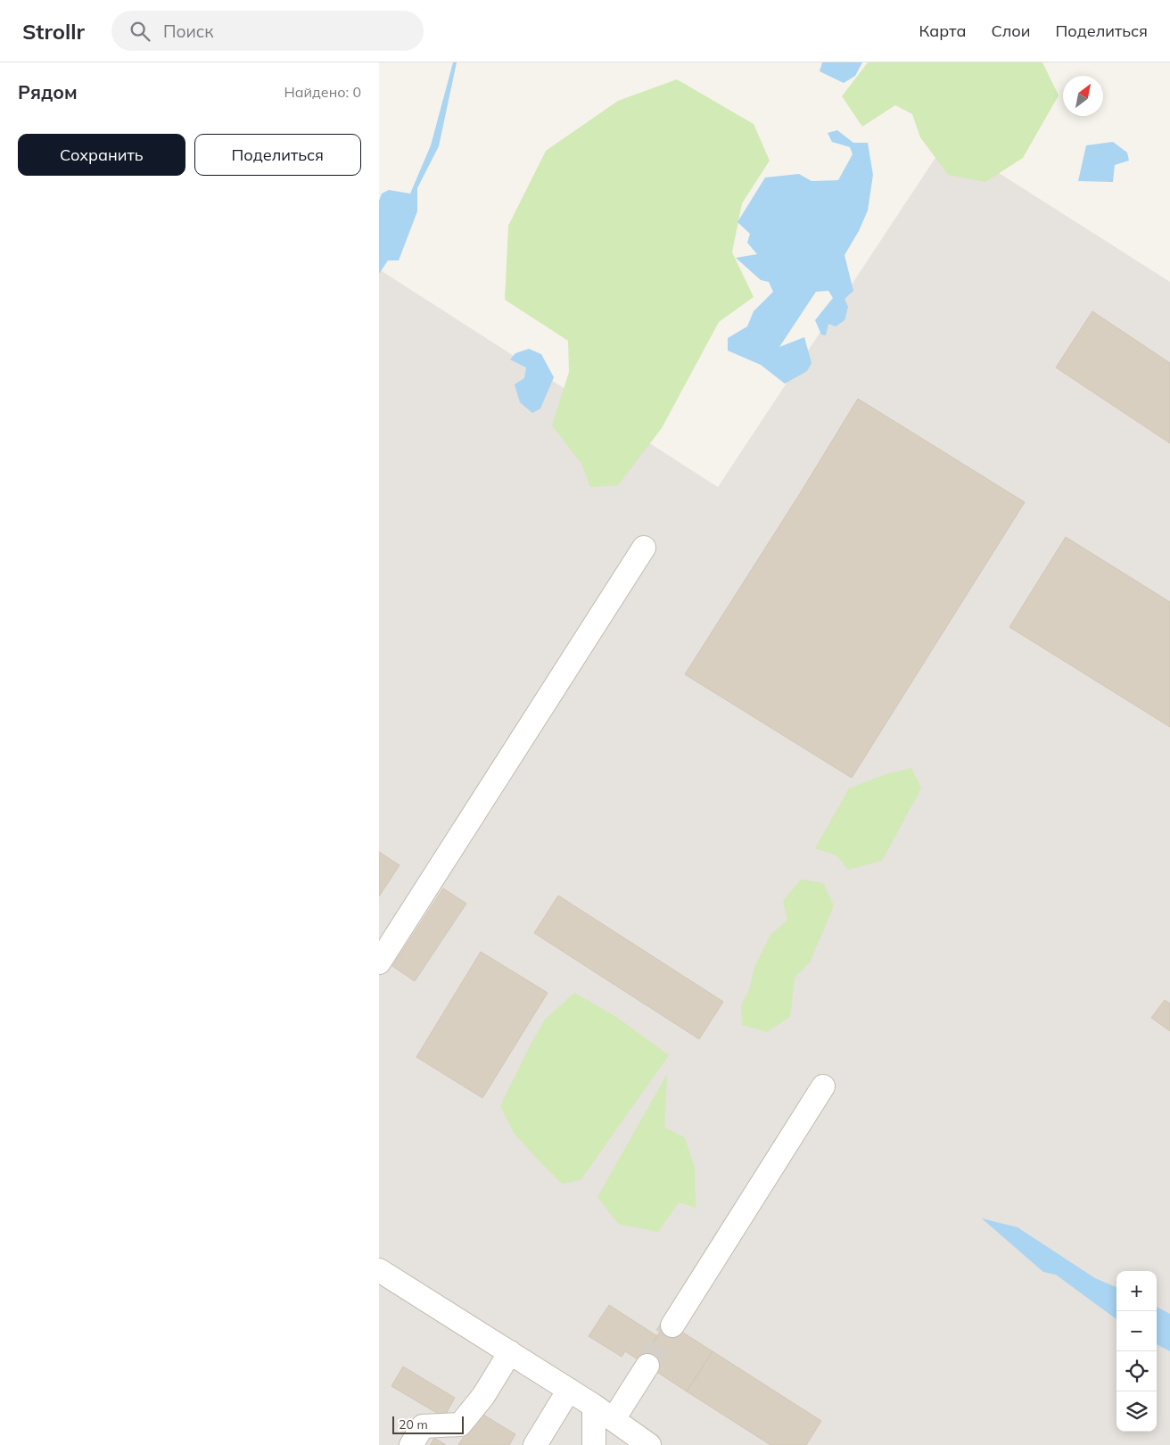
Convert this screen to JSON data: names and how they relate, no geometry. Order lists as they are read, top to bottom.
{
  "scale_bar": "20 m",
  "north": "top right",
  "page": {
    "header": "Strollr",
    "search": "Поиск",
    "nav": ["Карта", "Слои", "Поделиться"],
    "heading": ["Рядом", "Найдено: 0"],
    "buttons": ["Сохранить", "Поделиться"],
    "map_buttons": ["+", "−"],
    "scale": "20 m"
  }
}
